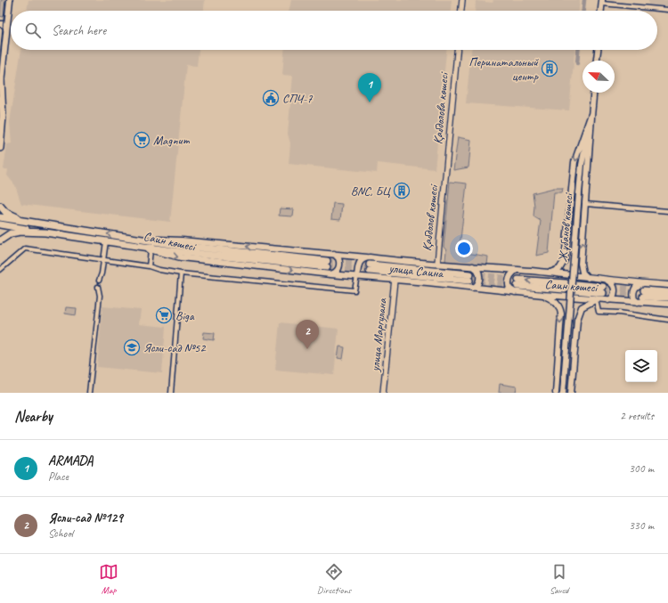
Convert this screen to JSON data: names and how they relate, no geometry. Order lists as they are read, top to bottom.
{
  "streets": {
    "main road": ["Жұбанов көшесі", "Саин көшесі", "улица Саина"],
    "street": ["Қабдолова көшесі", "Қабдолов көшесі", "улица Маргулана"]
  },
  "crossings": [
    ["Қабдолова көшесі", "Қабдолов көшесі"],
    ["Қабдолов көшесі", "Саин көшесі"],
    ["Саин көшесі", "улица Саина"],
    ["улица Саина", "улица Маргулана"]
  ],
  "places": {
    "building": ["Перинатальный центр", "BNC, БЦ"],
    "public building": ["СПЧ-7"],
    "supermarket": ["Magnum", "Biga"],
    "school or university": ["Ясли-сад №52"]
  },
  "north": "top left",
  "page": {
    "search": "Search here",
    "pins": ["1", "2"],
    "heading": ["Nearby", "2 results"],
    "list": [
      {
        "mark": "1",
        "name": "ARMADA",
        "note": "Place",
        "value": "300 m"
      },
      {
        "mark": "2",
        "name": "Ясли-сад №129",
        "note": "School",
        "value": "330 m"
      }
    ],
    "nav": ["Map", "Directions", "Saved"]
  }
}
